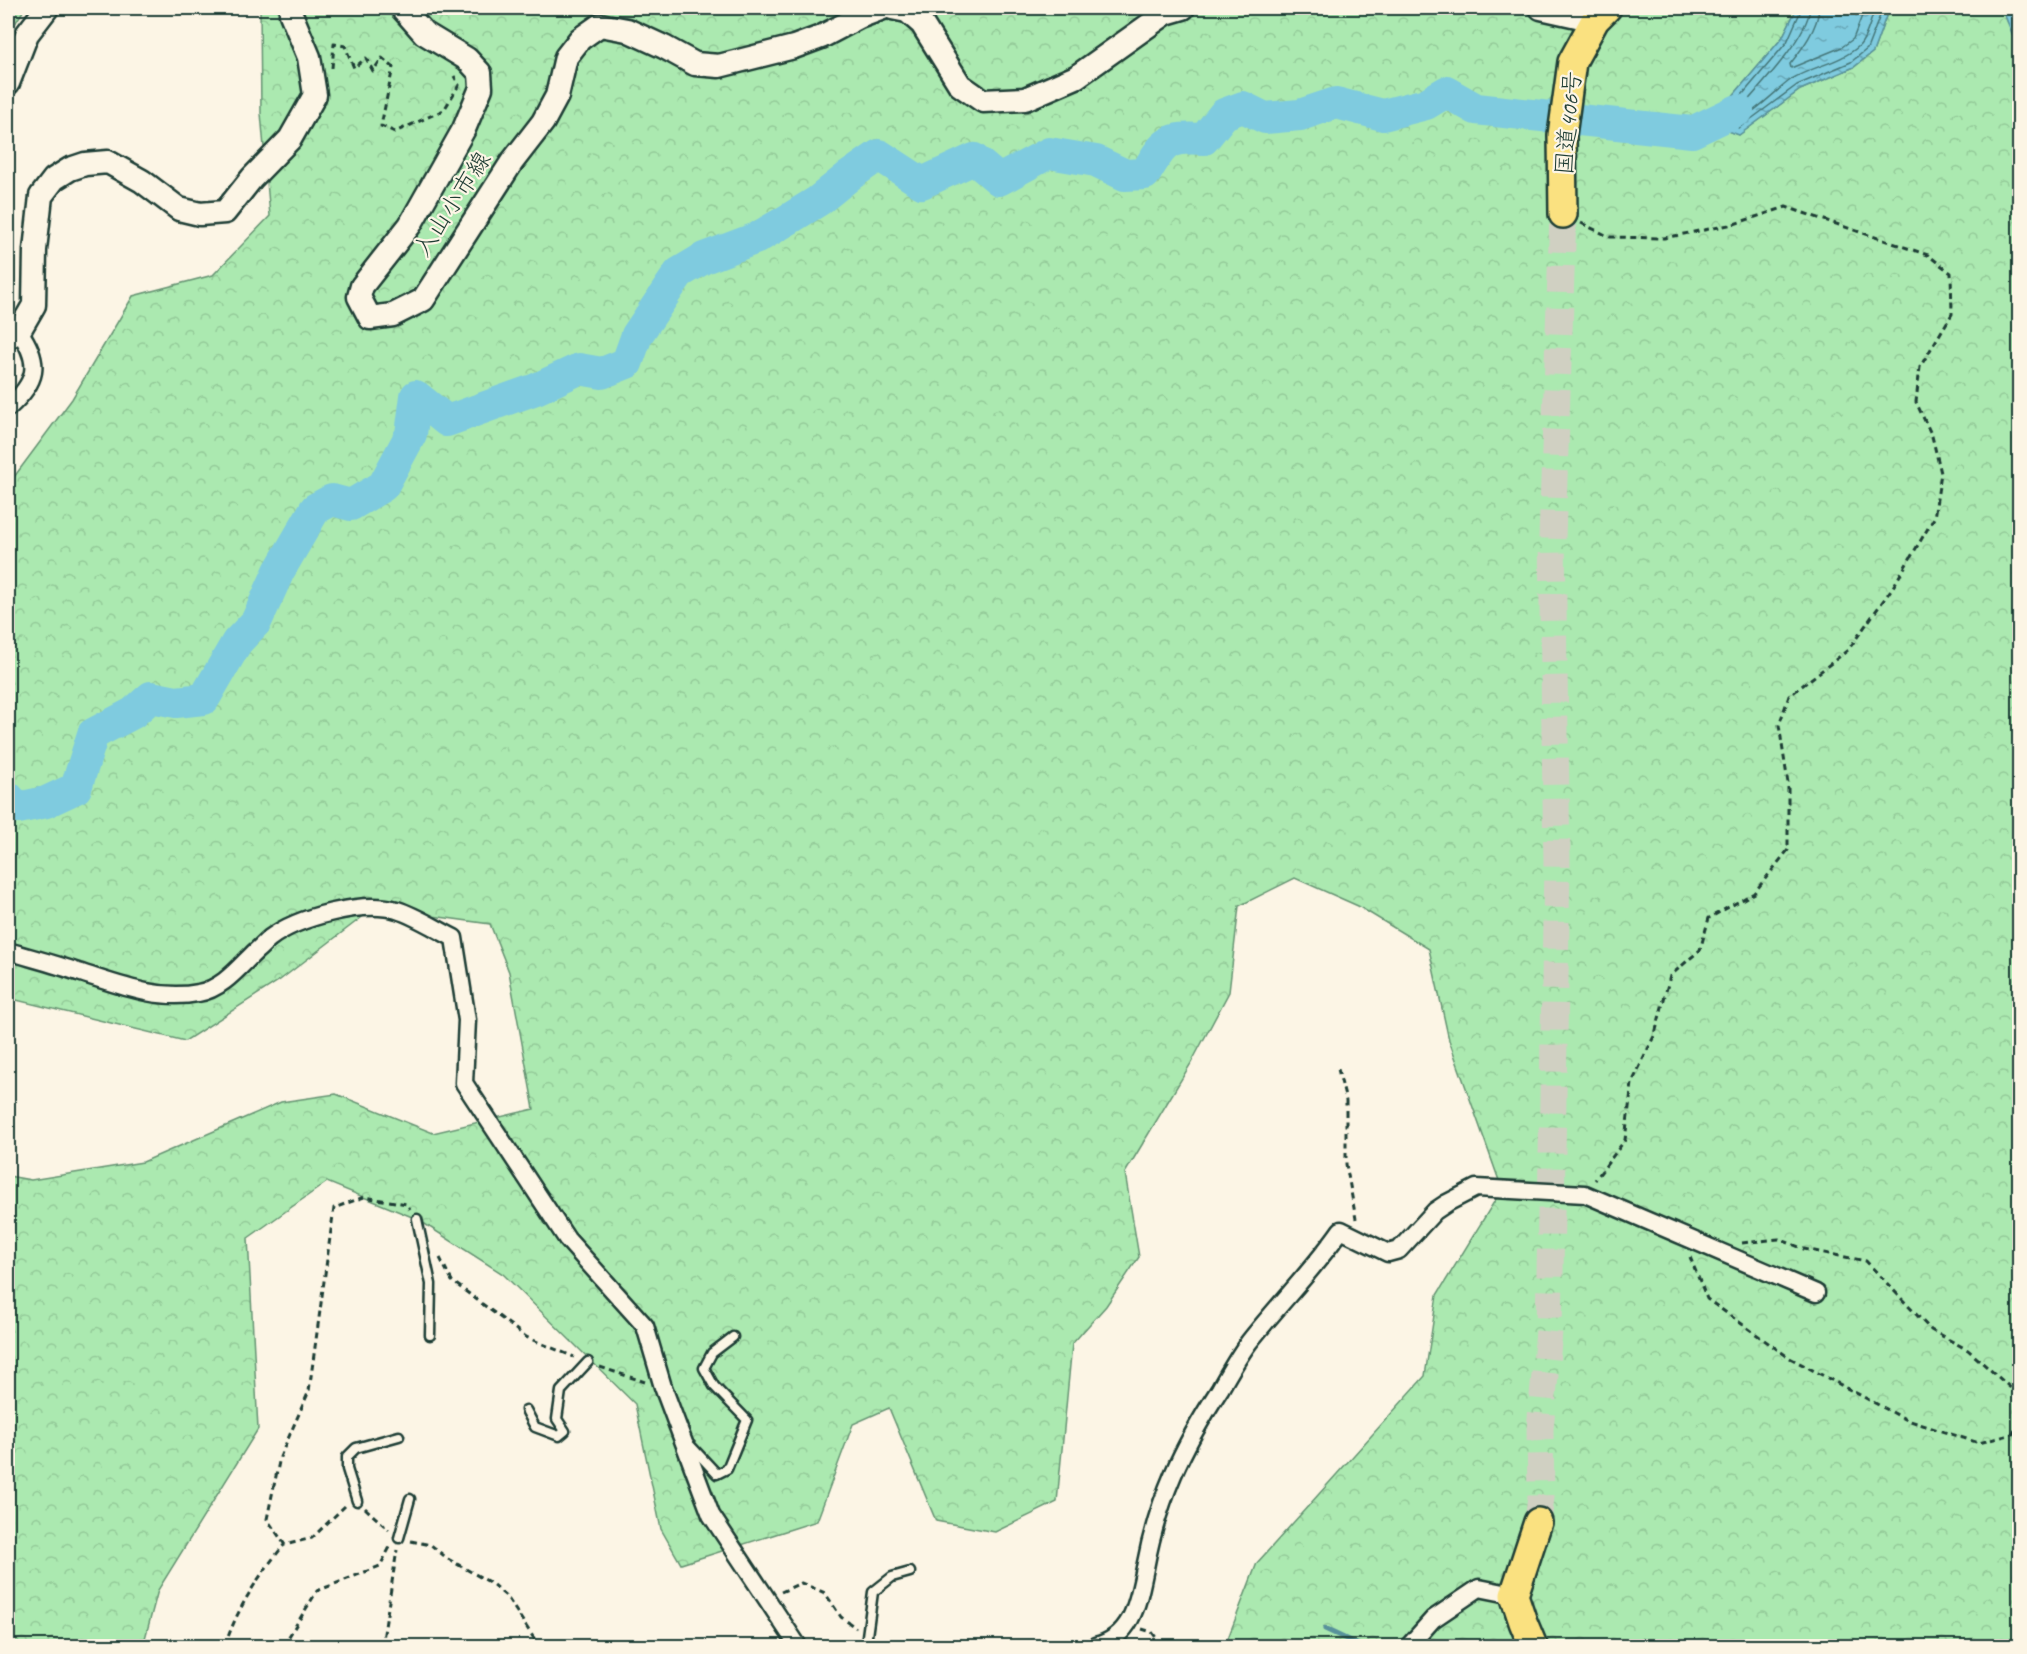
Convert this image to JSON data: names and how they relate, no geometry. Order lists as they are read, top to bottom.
{
  "streets": {
    "highway": ["国道406号"],
    "main road": ["入山小市線"]
  }
}
